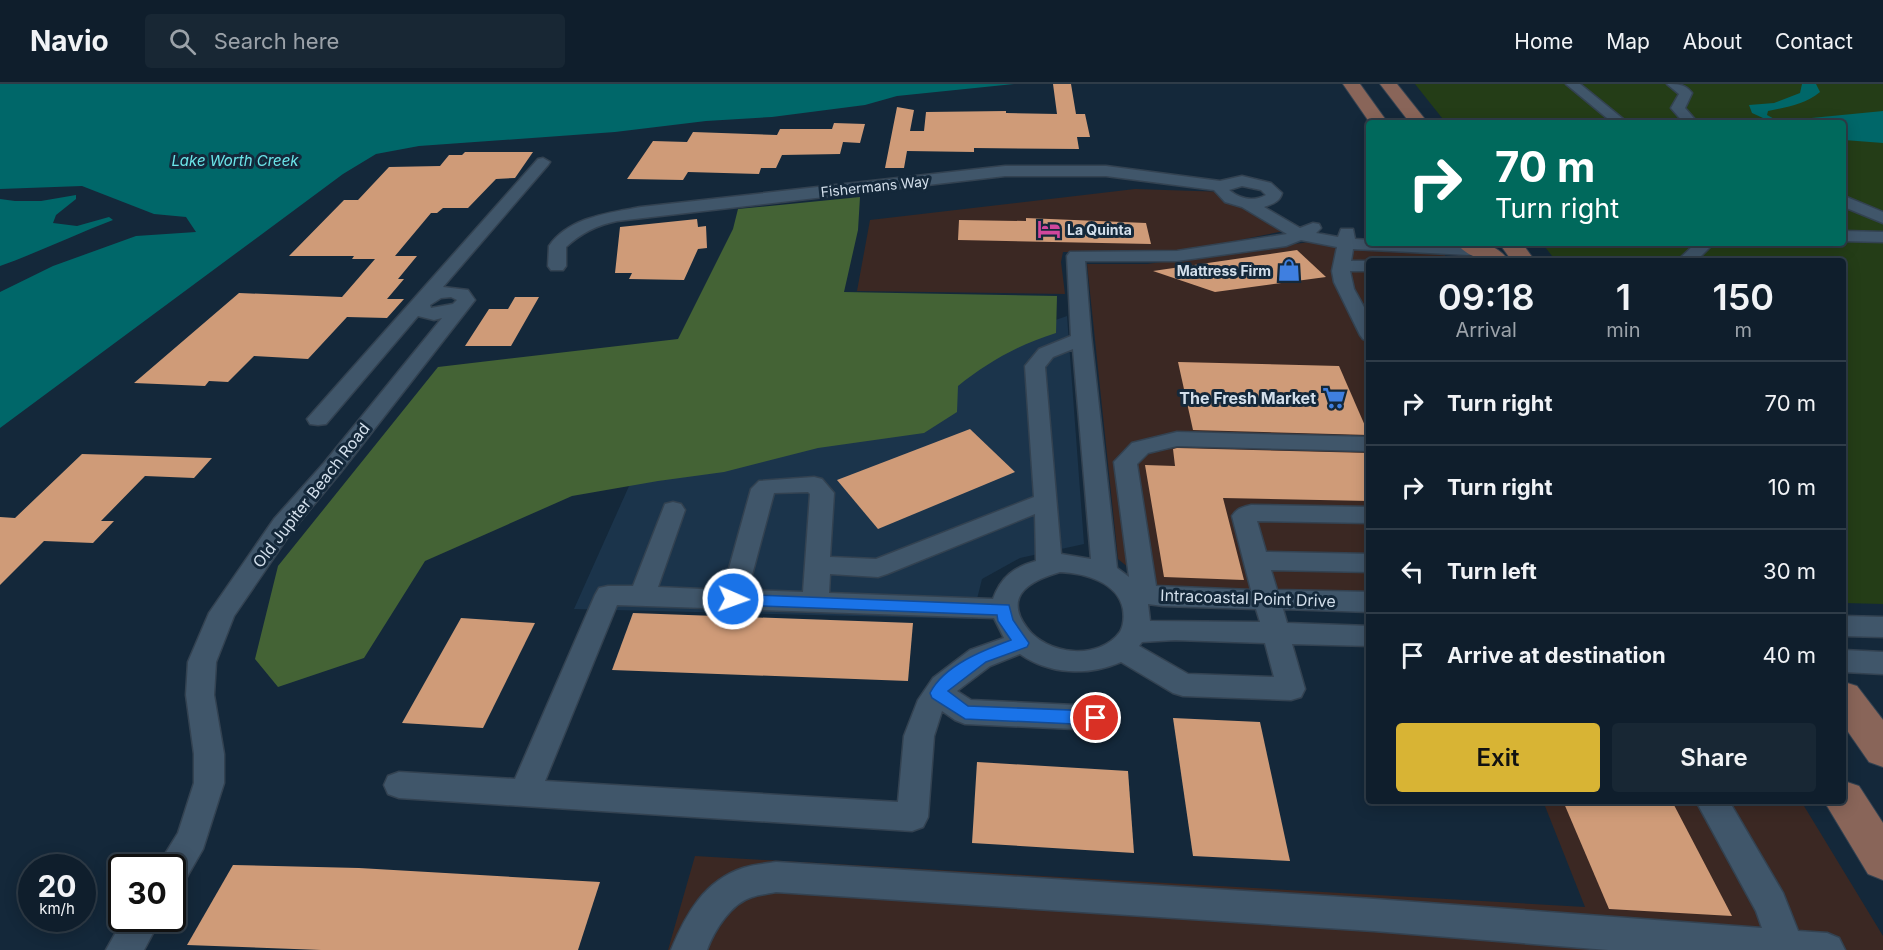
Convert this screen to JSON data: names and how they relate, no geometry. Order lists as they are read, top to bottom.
{
  "streets": {
    "street": ["Fishermans Way", "Old Jupiter Beach Road", "Intracoastal Point Drive"]
  },
  "water": ["Lake Worth Creek"],
  "places": {
    "hotel": ["La Quinta"],
    "shop": ["Mattress Firm"],
    "supermarket": ["The Fresh Market"]
  },
  "page": {
    "header": "Navio",
    "search": "Search here",
    "nav": [
      "Home",
      "Map",
      "About",
      "Contact"
    ],
    "turn": ["70 m", "Turn right"],
    "eta": [
      "09:18",
      "Arrival",
      "1",
      "min",
      "150",
      "m"
    ],
    "list": [
      {
        "name": "Turn right",
        "value": "70 m"
      },
      {
        "name": "Turn right",
        "value": "10 m"
      },
      {
        "name": "Turn left",
        "value": "30 m"
      },
      {
        "name": "Arrive at destination",
        "value": "40 m"
      }
    ],
    "buttons": ["Exit", "Share"],
    "speed": "20 km/h",
    "limit": "30"
  }
}
